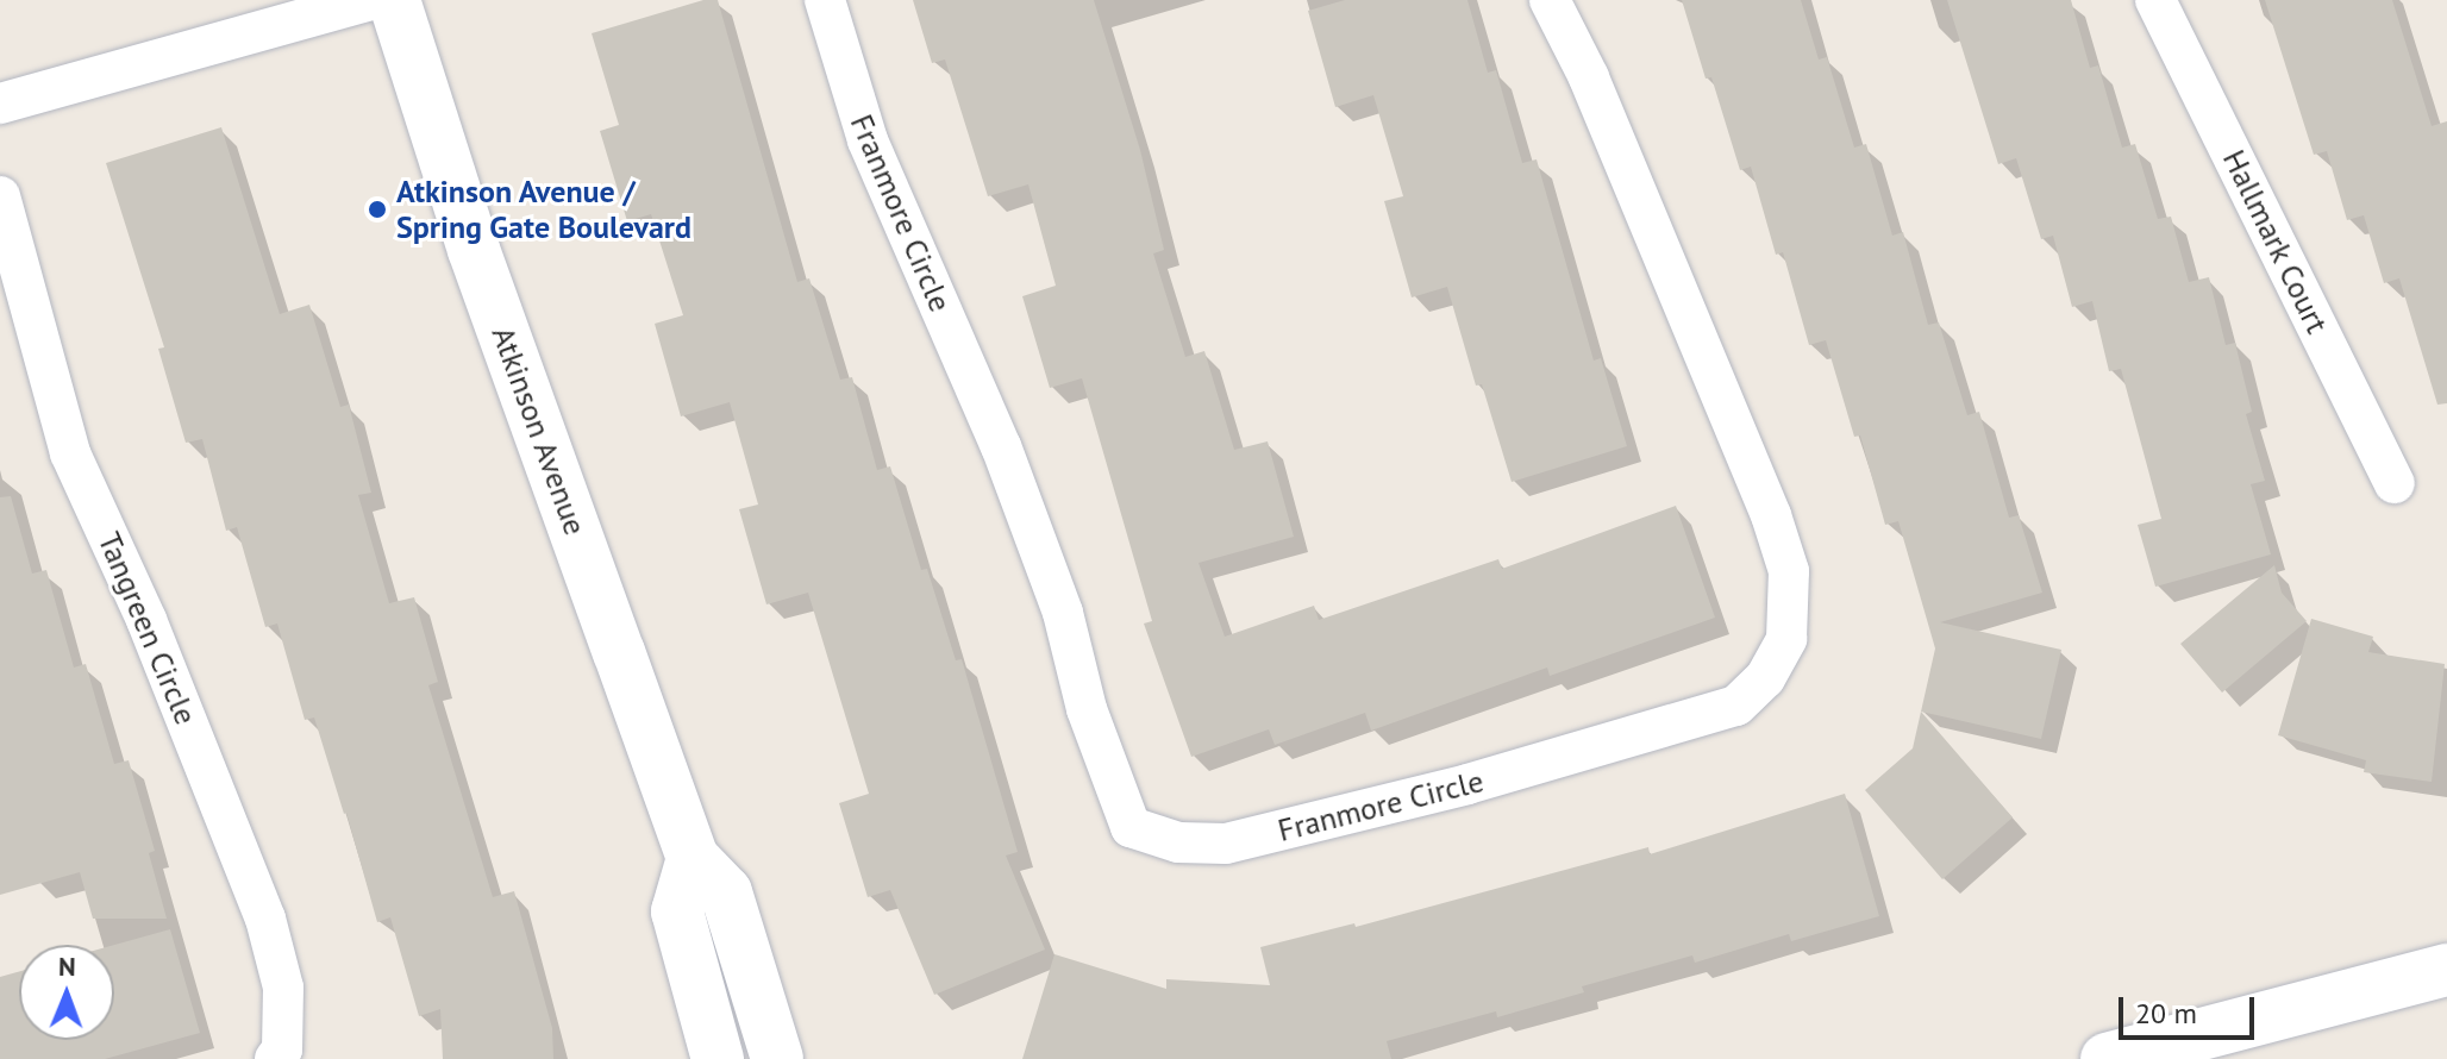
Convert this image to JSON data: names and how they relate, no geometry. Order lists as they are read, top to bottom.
{
  "streets": {
    "street": [
      "Franmore Circle",
      "Hallmark Court",
      "Atkinson Avenue",
      "Tangreen Circle"
    ]
  },
  "places": ["Atkinson Avenue / Spring Gate Boulevard"],
  "scale_bar": "20 m",
  "north": "top"
}
